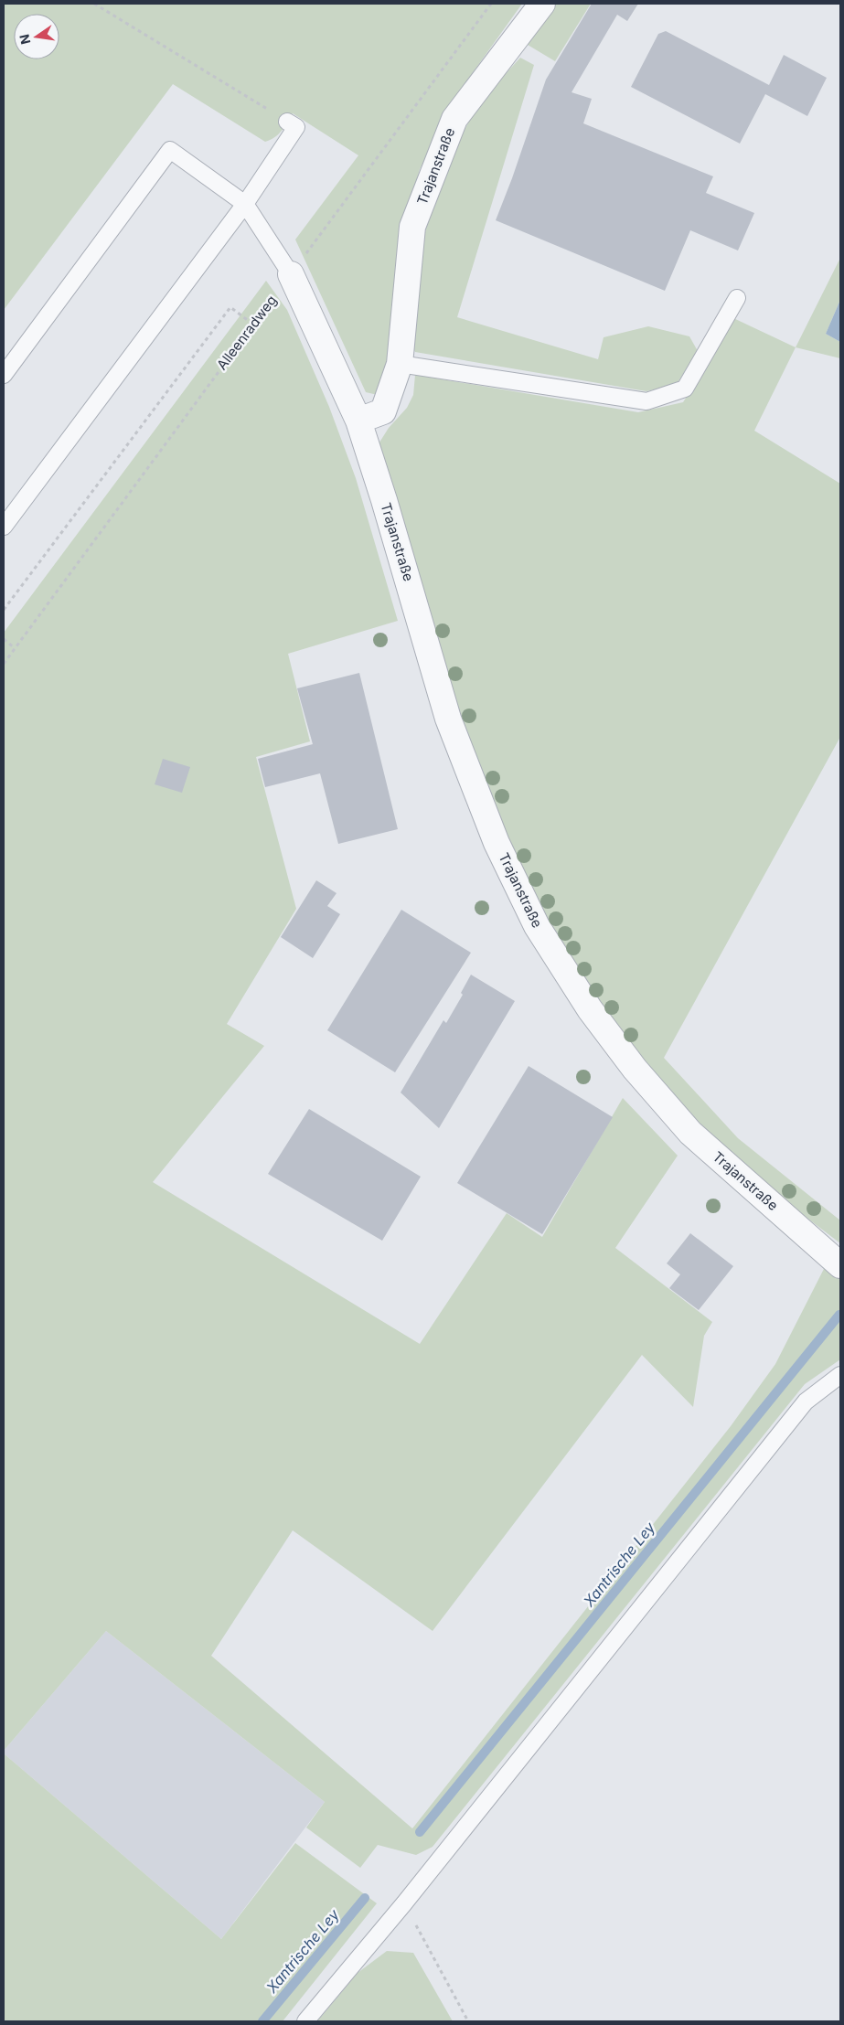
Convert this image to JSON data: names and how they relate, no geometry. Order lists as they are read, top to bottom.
{
  "streets": {
    "street": ["Trajanstraße"],
    "path": ["Alleenradweg"]
  },
  "crossings": [
    ["Trajanstraße", "Alleenradweg"]
  ],
  "water": ["Xantrische Ley"],
  "north": "left"
}
